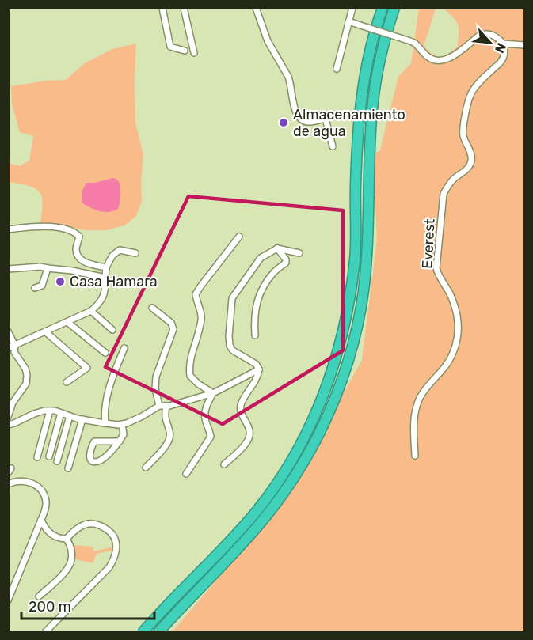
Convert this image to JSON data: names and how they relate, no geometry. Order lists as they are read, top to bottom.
{
  "streets": {
    "street": ["Everest"]
  },
  "places": ["Almacenamiento de agua", "Casa Hamara"],
  "scale_bar": "200 m",
  "north": "bottom right"
}
